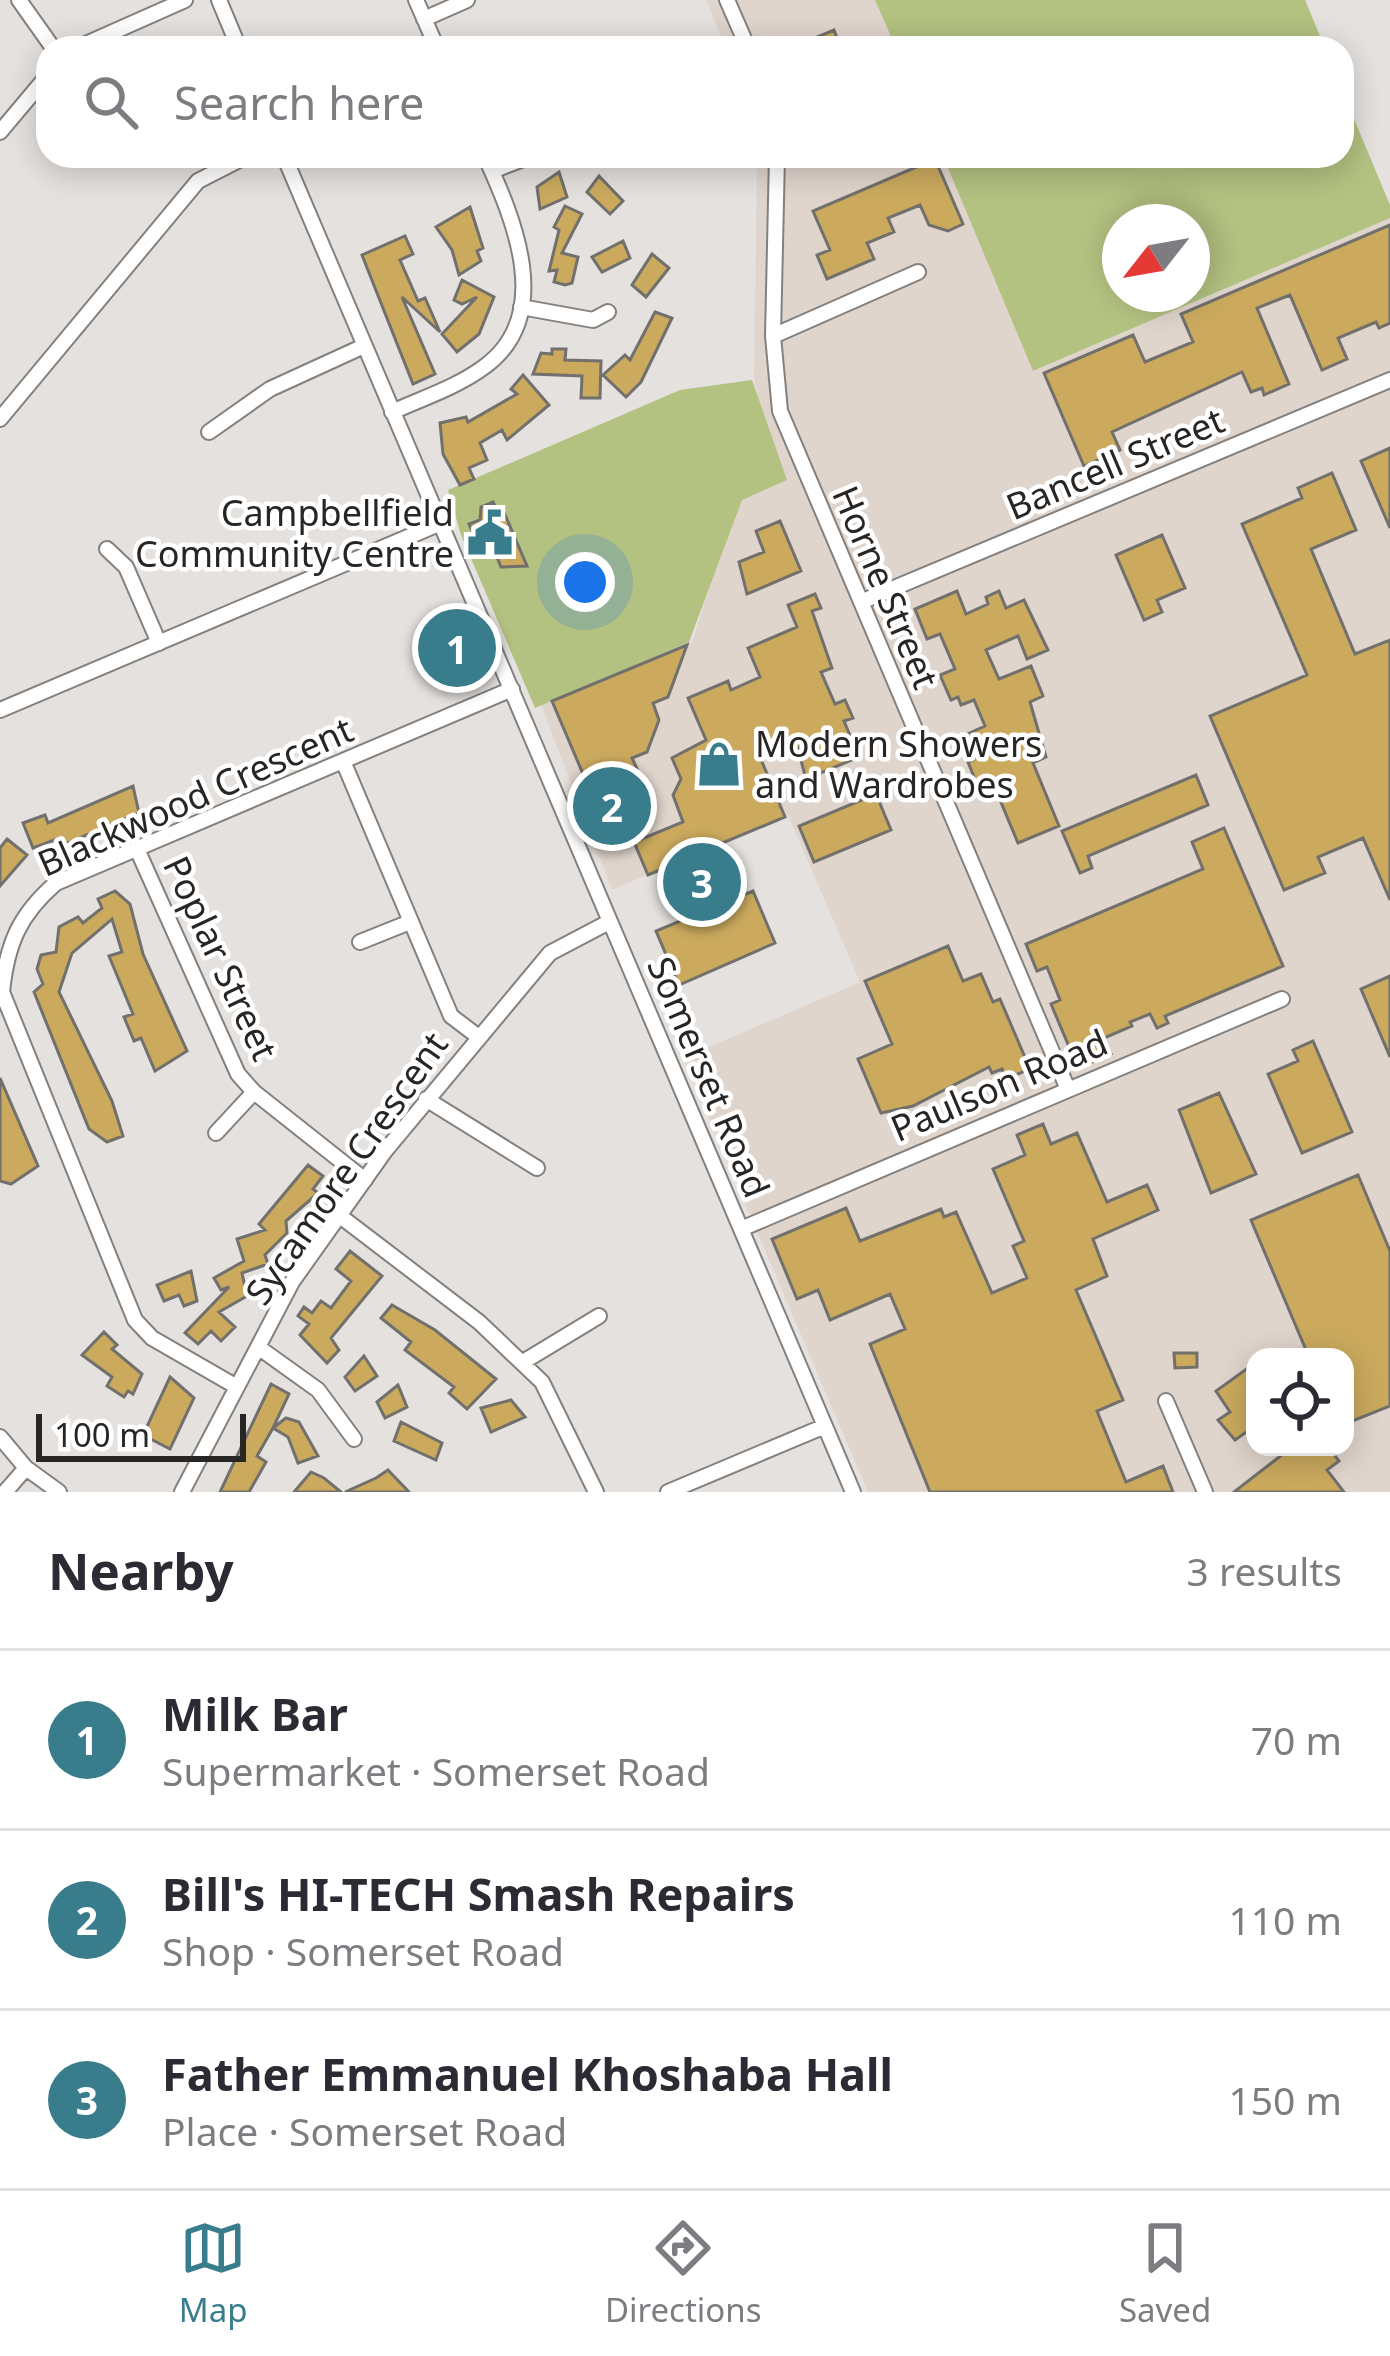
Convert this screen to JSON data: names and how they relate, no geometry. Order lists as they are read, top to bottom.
{
  "streets": {
    "street": [
      "Bancell Street",
      "Horne Street",
      "Blackwood Crescent",
      "Poplar Street",
      "Somerset Road",
      "Paulson Road",
      "Sycamore Crescent"
    ]
  },
  "crossings": [
    ["Bancell Street", "Horne Street"],
    ["Horne Street", "Paulson Road"],
    ["Blackwood Crescent", "Poplar Street"],
    ["Blackwood Crescent", "Somerset Road"],
    ["Blackwood Crescent", "Sycamore Crescent"],
    ["Poplar Street", "Sycamore Crescent"],
    ["Somerset Road", "Paulson Road"],
    ["Somerset Road", "Sycamore Crescent"]
  ],
  "places": {
    "public building": ["Campbellfield Community Centre"],
    "shop": ["Modern Showers and Wardrobes"]
  },
  "scale_bar": "100 m",
  "north": "bottom left",
  "page": {
    "search": "Search here",
    "pins": ["1", "2", "3"],
    "scale": "100 m",
    "heading": ["Nearby", "3 results"],
    "list": [
      {
        "mark": "1",
        "name": "Milk Bar",
        "note": "Supermarket · Somerset Road",
        "value": "70 m"
      },
      {
        "mark": "2",
        "name": "Bill's HI-TECH Smash Repairs",
        "note": "Shop · Somerset Road",
        "value": "110 m"
      },
      {
        "mark": "3",
        "name": "Father Emmanuel Khoshaba Hall",
        "note": "Place · Somerset Road",
        "value": "150 m"
      }
    ],
    "nav": ["Map", "Directions", "Saved"]
  }
}
